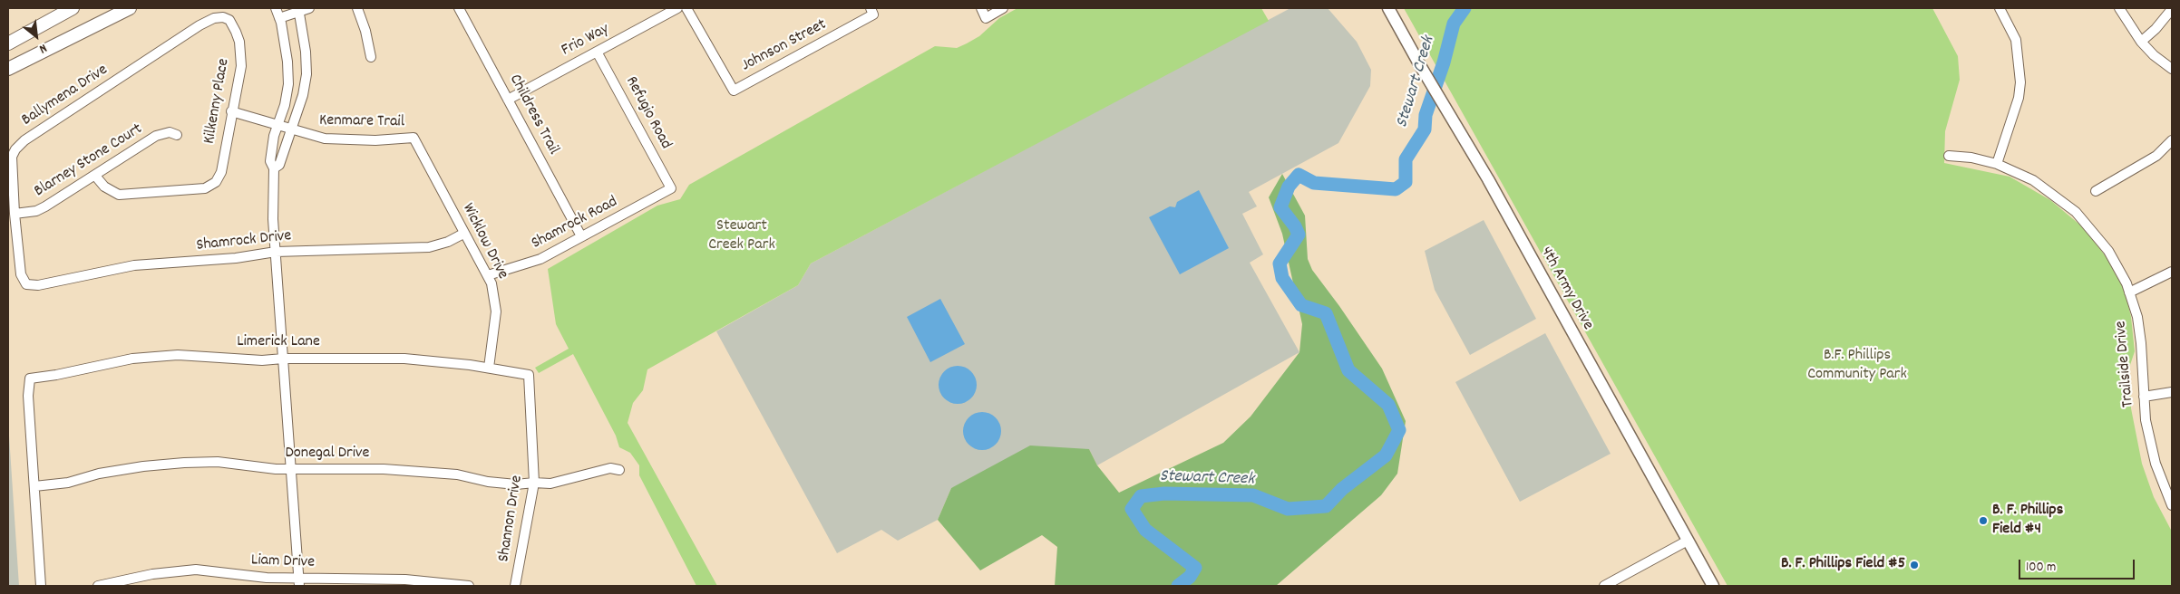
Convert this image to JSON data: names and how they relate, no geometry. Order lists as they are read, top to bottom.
{
  "streets": {
    "street": [
      "Frio Way",
      "Johnson Street",
      "Ballymena Drive",
      "Kilkenny Place",
      "Refugio Road",
      "Childress Trail",
      "Kenmare Trail",
      "Blarney Stone Court",
      "Shamrock Road",
      "Shamrock Drive",
      "Wicklow Drive",
      "4th Army Drive",
      "Limerick Lane",
      "Trailside Drive",
      "Donegal Drive",
      "Shannon Drive",
      "Liam Drive"
    ]
  },
  "crossings": [
    ["Frio Way", "Refugio Road"],
    ["Frio Way", "Childress Trail"],
    ["Ballymena Drive", "Kilkenny Place"],
    ["Ballymena Drive", "Blarney Stone Court"],
    ["Ballymena Drive", "Shamrock Drive"],
    ["Kilkenny Place", "Kenmare Trail"],
    ["Kilkenny Place", "Blarney Stone Court"],
    ["Refugio Road", "Shamrock Road"],
    ["Childress Trail", "Shamrock Road"],
    ["Kenmare Trail", "Wicklow Drive"],
    ["Shamrock Road", "Wicklow Drive"],
    ["Shamrock Drive", "Wicklow Drive"],
    ["Wicklow Drive", "Limerick Lane"],
    ["Limerick Lane", "Donegal Drive"],
    ["Limerick Lane", "Shannon Drive"],
    ["Donegal Drive", "Shannon Drive"]
  ],
  "water": ["Stewart Creek"],
  "parks": ["Stewart Creek Park", "B.F. Phillips Community Park"],
  "places": ["B. F. Phillips Field #4", "B. F. Phillips Field #5"],
  "scale_bar": "100 m",
  "north": "bottom right"
}
